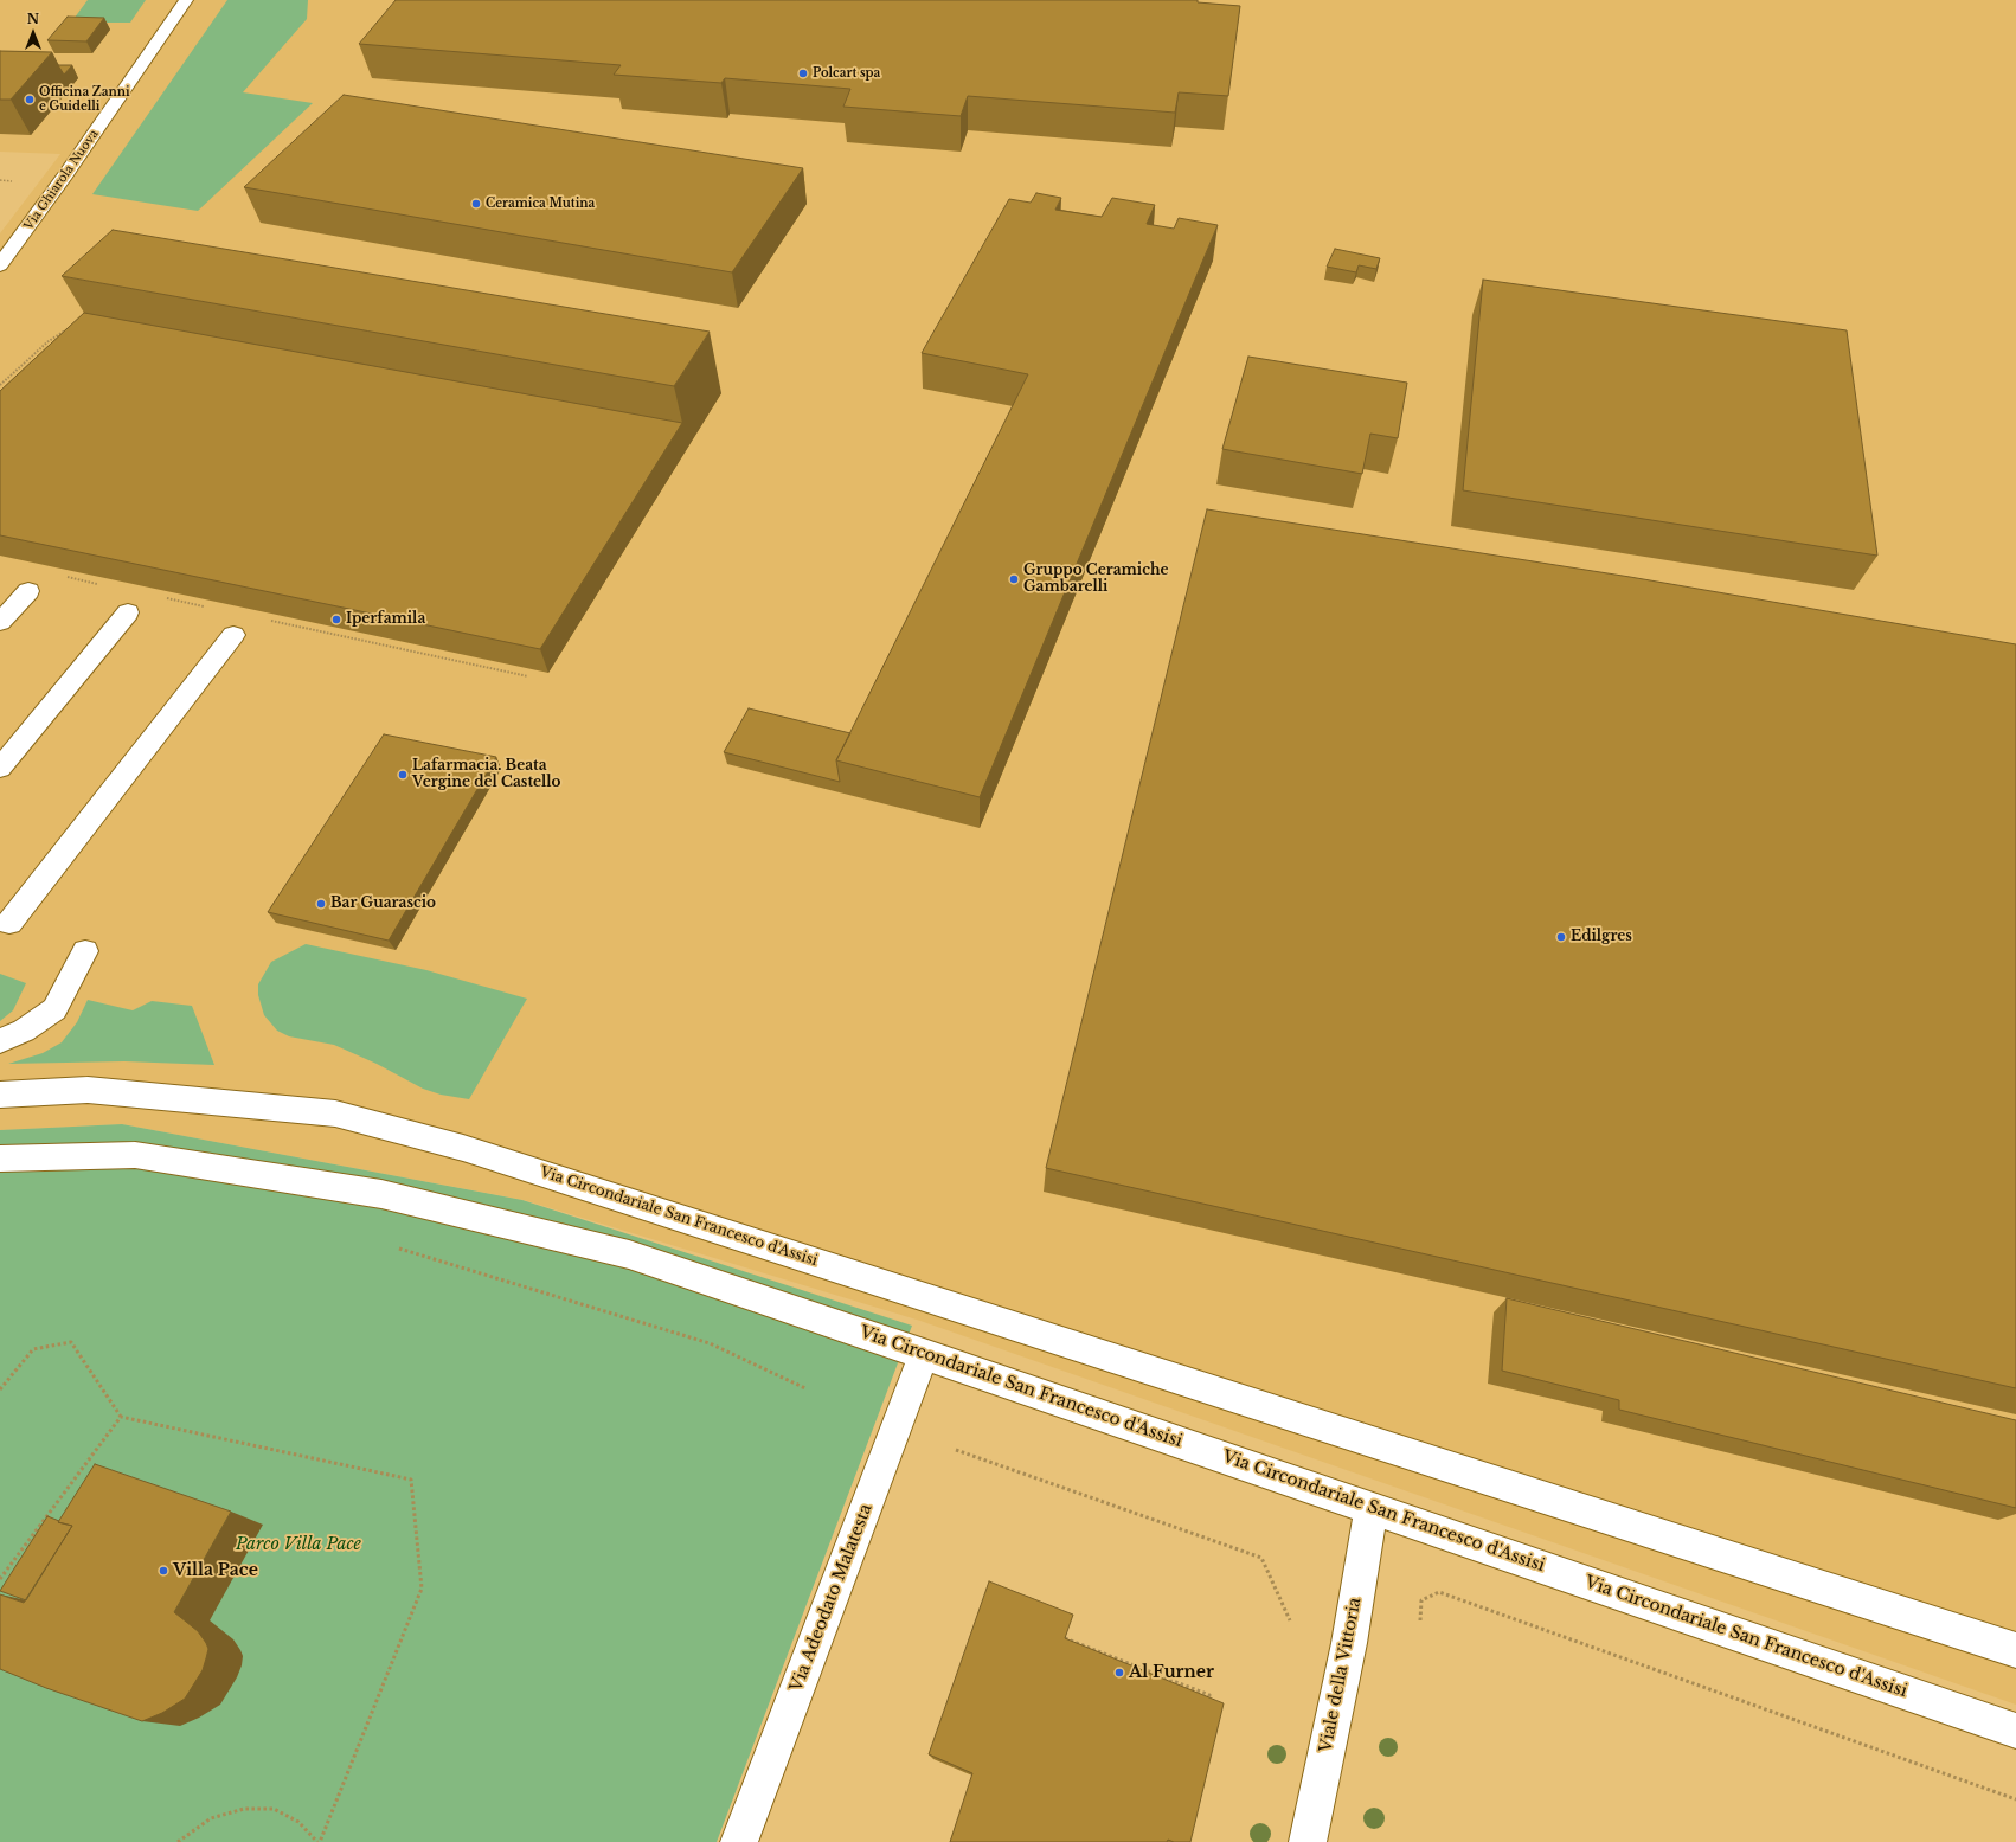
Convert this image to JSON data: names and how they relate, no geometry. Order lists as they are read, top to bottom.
{
  "streets": {
    "street": [
      "Via Ghiarola Nuova",
      "Via Circondariale San Francesco d'Assisi",
      "Via Adeodato Malatesta",
      "Viale della Vittoria"
    ]
  },
  "crossings": [
    ["Via Circondariale San Francesco d'Assisi", "Via Adeodato Malatesta"],
    ["Via Circondariale San Francesco d'Assisi", "Viale della Vittoria"]
  ],
  "parks": ["Parco Villa Pace"],
  "places": [
    "Polcart spa",
    "Officina Zanni e Guidelli",
    "Ceramica Mutina",
    "Gruppo Ceramiche Gambarelli",
    "Iperfamila",
    "Lafarmacia. Beata Vergine del Castello",
    "Bar Guarascio",
    "Edilgres",
    "Villa Pace",
    "Al Furner"
  ],
  "north": "top"
}
